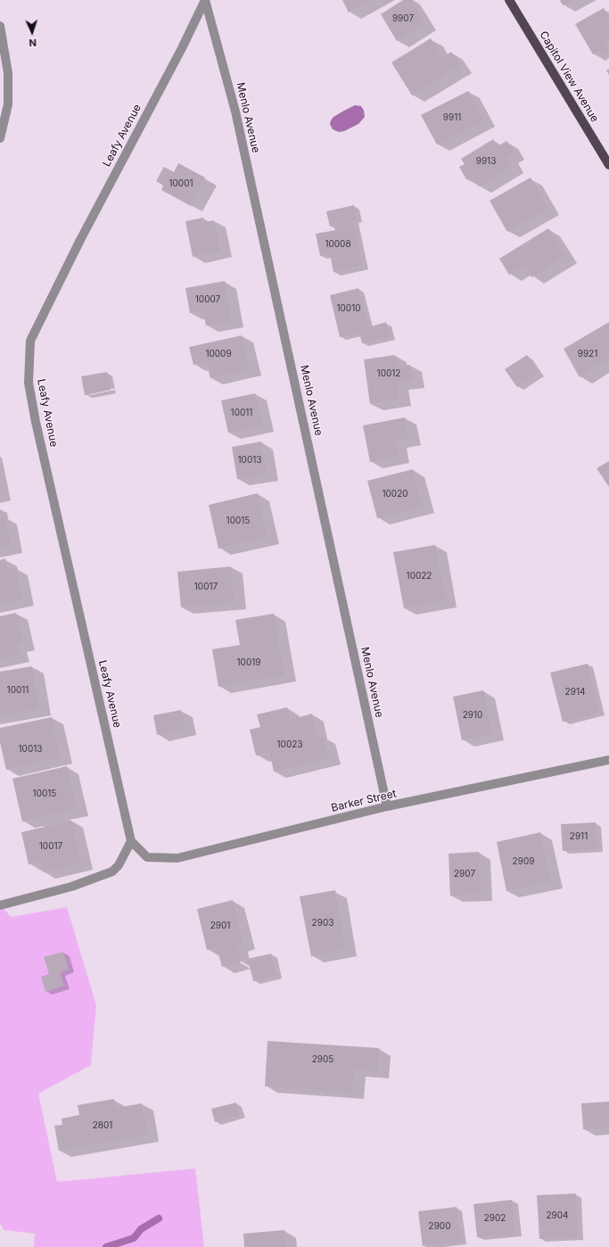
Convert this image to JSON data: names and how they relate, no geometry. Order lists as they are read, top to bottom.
{
  "streets": {
    "main road": ["Capitol View Avenue"],
    "street": ["Menlo Avenue", "Leafy Avenue", "Barker Street"]
  },
  "crossings": [
    ["Menlo Avenue", "Leafy Avenue"],
    ["Menlo Avenue", "Barker Street"],
    ["Leafy Avenue", "Barker Street"]
  ],
  "house_numbers": [
    "9907",
    "9911",
    "9913",
    "10001",
    "10008",
    "10007",
    "10010",
    "10009",
    "9921",
    "10012",
    "10011",
    "10013",
    "10020",
    "10015",
    "10022",
    "10017",
    "10019",
    "10011",
    "2914",
    "2910",
    "10023",
    "10013",
    "10015",
    "2911",
    "10017",
    "2909",
    "2907",
    "2903",
    "2901",
    "2905",
    "2801",
    "2904",
    "2902",
    "2900"
  ],
  "north": "bottom"
}
